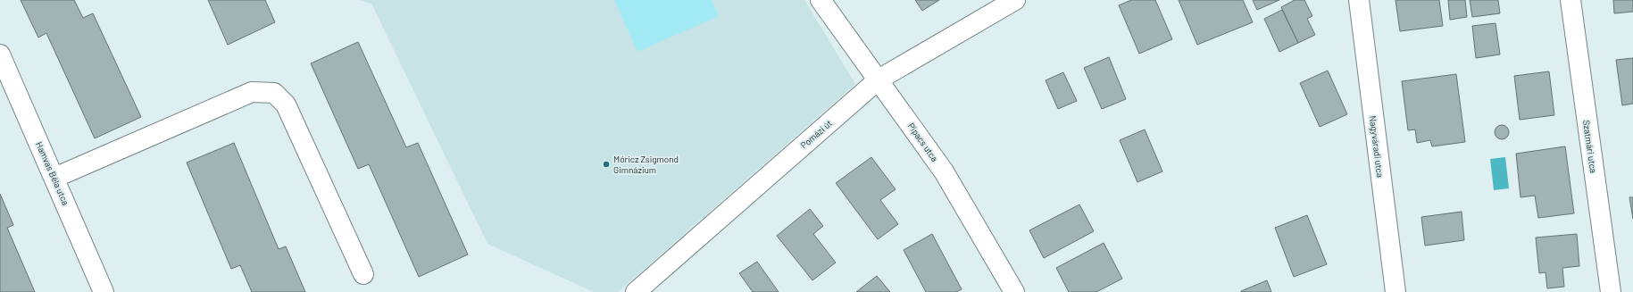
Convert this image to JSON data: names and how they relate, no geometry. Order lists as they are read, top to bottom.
{
  "streets": {
    "street": [
      "Pomázi út",
      "Pipacs utca",
      "Nagyváradi utca",
      "Szatmári utca",
      "Hamvas Béla utca"
    ]
  },
  "crossings": [
    ["Pomázi út", "Pipacs utca"]
  ],
  "places": ["Móricz Zsigmond Gimnázium"]
}
